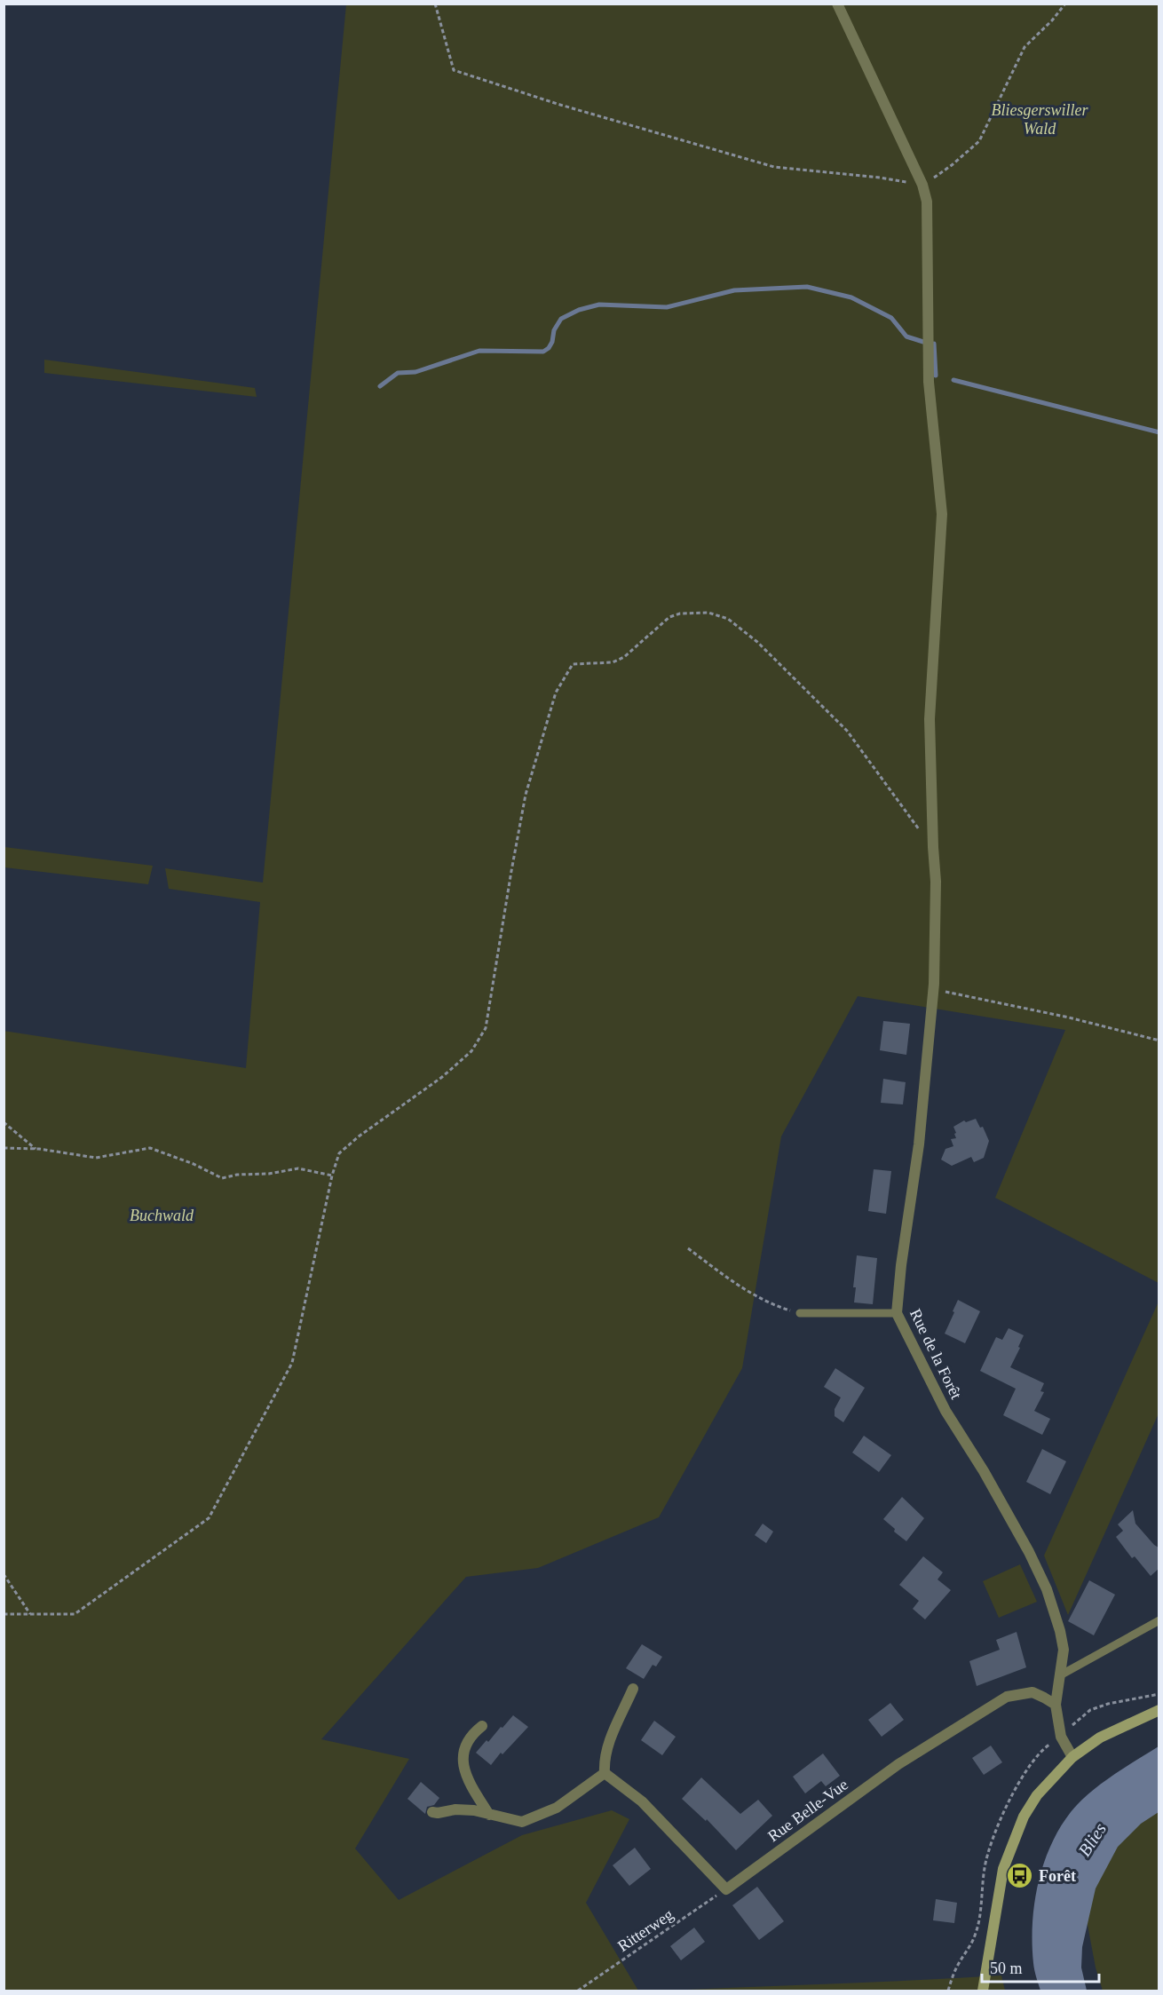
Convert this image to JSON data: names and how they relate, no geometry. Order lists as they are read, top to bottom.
{
  "streets": {
    "street": ["Rue de la Forêt", "Rue Belle-Vue"],
    "path": ["Ritterweg"]
  },
  "crossings": [
    ["Rue de la Forêt", "Rue Belle-Vue"],
    ["Rue Belle-Vue", "Ritterweg"]
  ],
  "water": ["Blies"],
  "parks": ["Bliesgerswiller Wald", "Buchwald"],
  "places": {
    "bus stop": ["Forêt"]
  },
  "scale_bar": "50 m"
}
